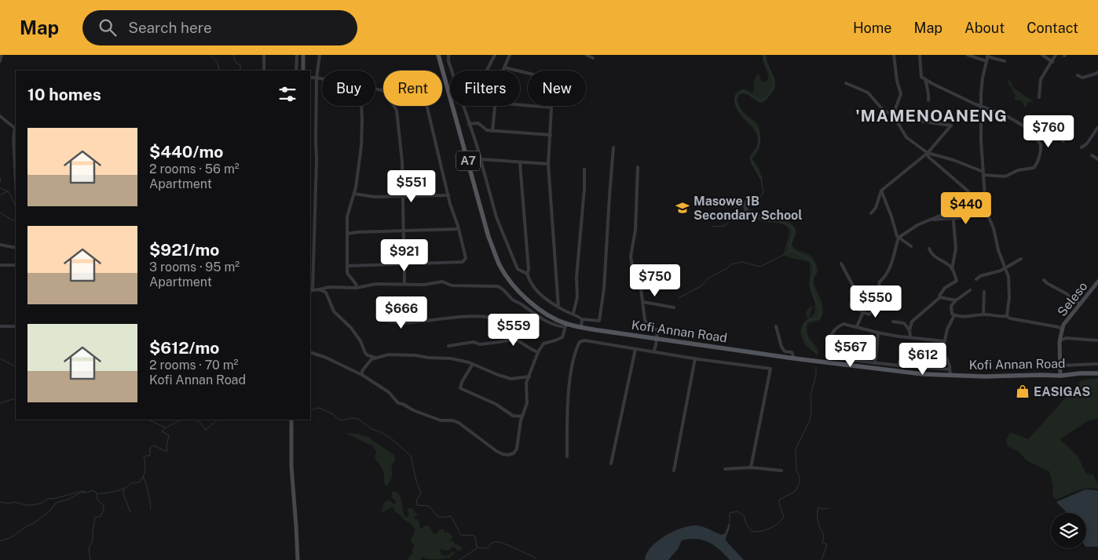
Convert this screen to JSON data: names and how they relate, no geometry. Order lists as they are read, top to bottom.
{
  "streets": {
    "main road": ["A7", "Seleso", "Kofi Annan Road"]
  },
  "crossings": [
    ["Seleso", "Kofi Annan Road"]
  ],
  "districts": ["'MAMENOANENG"],
  "places": {
    "school or university": ["Masowe 1B Secondary School"],
    "shop": ["EASIGAS"]
  },
  "page": {
    "header": "Map",
    "search": "Search here",
    "nav": [
      "Home",
      "Map",
      "About",
      "Contact"
    ],
    "chip": [
      "Buy",
      "Rent",
      "Filters",
      "New"
    ],
    "heading": "10 homes",
    "price": [
      "$760",
      "$551",
      "$440",
      "$921",
      "$750",
      "$550",
      "$666",
      "$559",
      "$567",
      "$612"
    ],
    "list": [
      {
        "name": "$440/mo",
        "note": "2 rooms · 56 m² · Apartment"
      },
      {
        "name": "$921/mo",
        "note": "3 rooms · 95 m² · Apartment"
      },
      {
        "name": "$612/mo",
        "note": "2 rooms · 70 m² · Kofi Annan Road"
      }
    ]
  }
}
